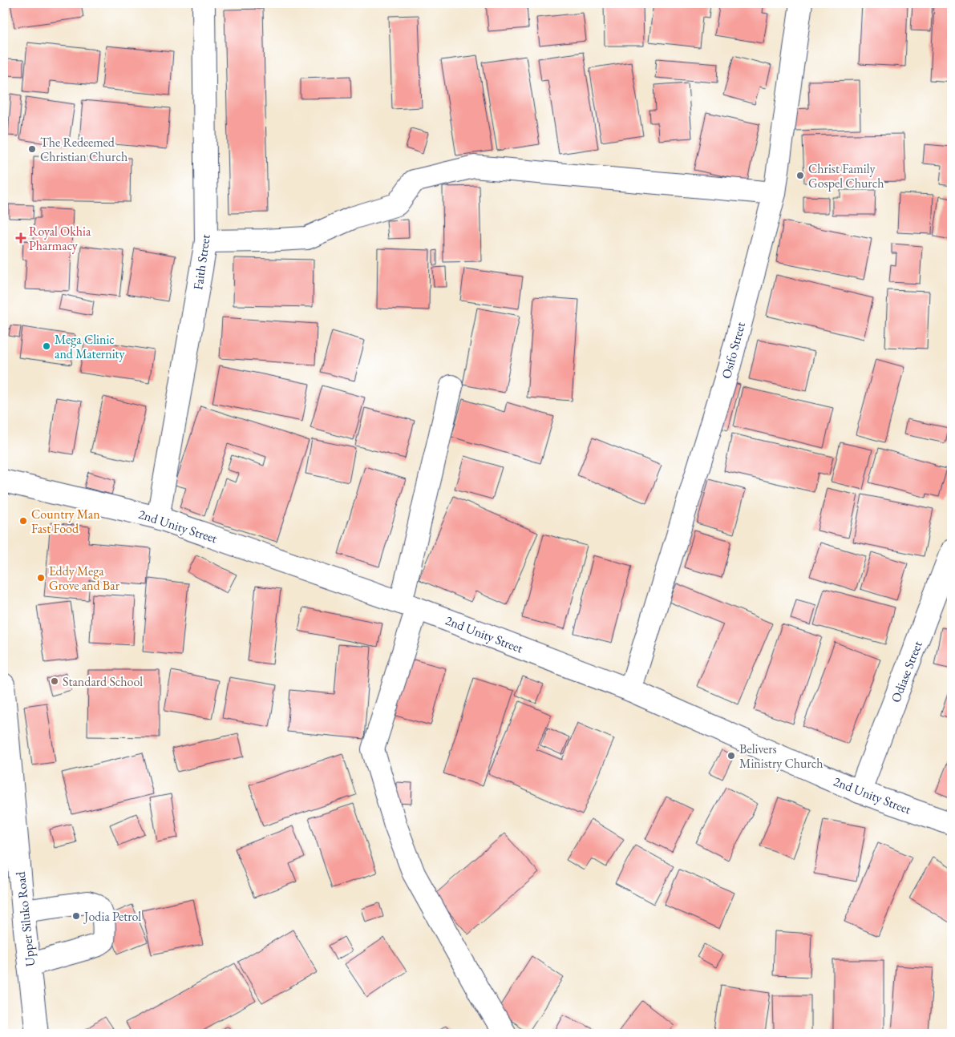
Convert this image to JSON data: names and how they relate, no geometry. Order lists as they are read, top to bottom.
{
  "streets": {
    "street": [
      "Faith Street",
      "Osifo Street",
      "2nd Unity Street",
      "Odiase Street",
      "Upper Siluko Road"
    ]
  },
  "crossings": [
    ["Faith Street", "2nd Unity Street"],
    ["Osifo Street", "2nd Unity Street"],
    ["2nd Unity Street", "Odiase Street"]
  ],
  "places": {
    "other": [
      "The Redeemed Christian Church",
      "Christ Family Gospel Church",
      "Mega Clinic and Maternity",
      "Country Man Fast Food",
      "Eddy Mega Grove and Bar",
      "Standard School",
      "Belivers Ministry Church",
      "Jodia Petrol"
    ],
    "health": ["Royal Okhia Pharmacy"]
  }
}
